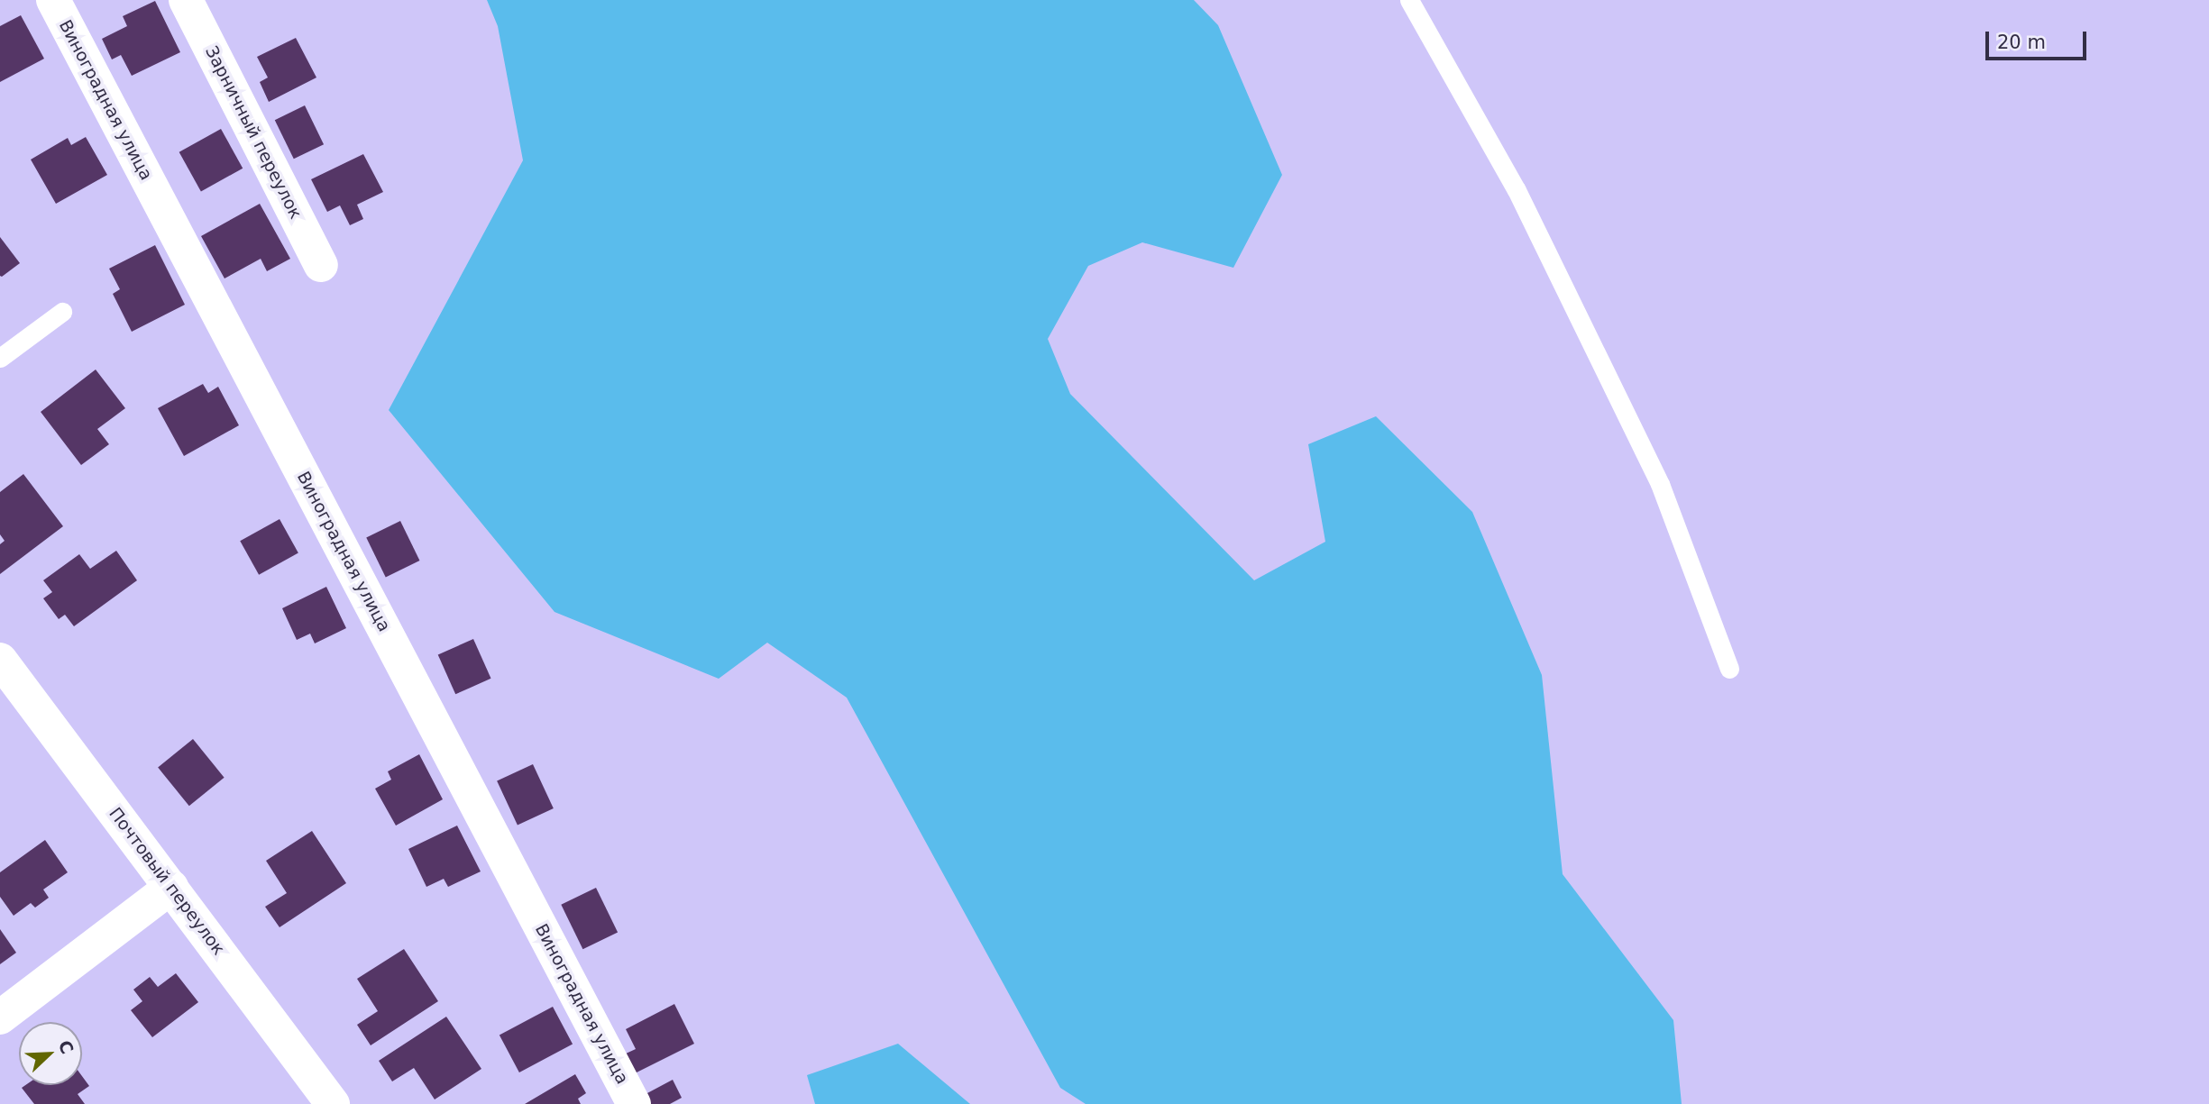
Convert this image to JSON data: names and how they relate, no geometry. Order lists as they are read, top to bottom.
{
  "streets": {
    "street": ["Виноградная улица", "Зарничный переулок", "Почтовый переулок"]
  },
  "scale_bar": "20 m",
  "north": "top right"
}
